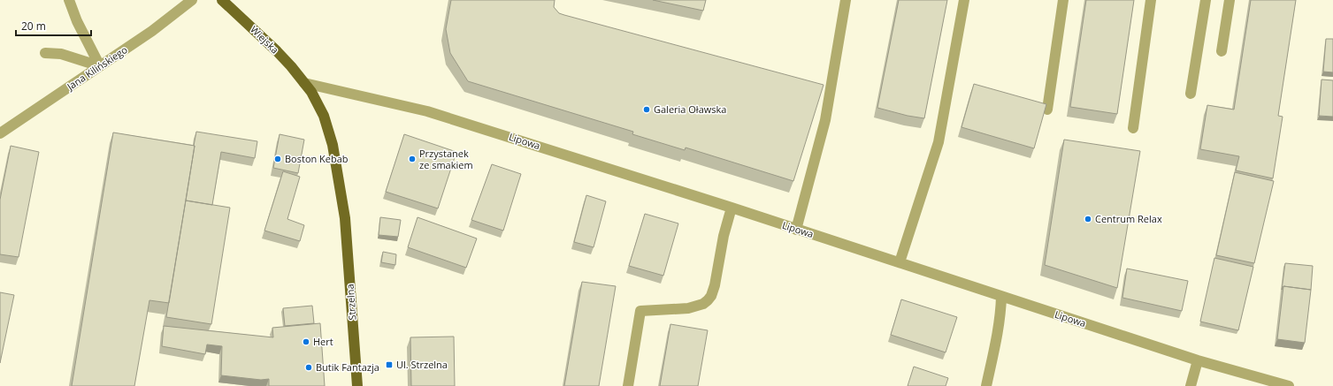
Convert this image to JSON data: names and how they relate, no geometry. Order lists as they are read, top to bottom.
{
  "streets": {
    "main road": ["Wiejska", "Strzelna"],
    "street": ["Jana Kilińskiego", "Lipowa"]
  },
  "crossings": [
    ["Wiejska", "Lipowa"],
    ["Wiejska", "Strzelna"]
  ],
  "places": {
    "other": [
      "Galeria Oławska",
      "Boston Kebab",
      "Przystanek ze smakiem",
      "Centrum Relax",
      "Hert",
      "Butik Fantazja"
    ],
    "transit": ["Ul. Strzelna"]
  },
  "scale_bar": "20 m"
}
